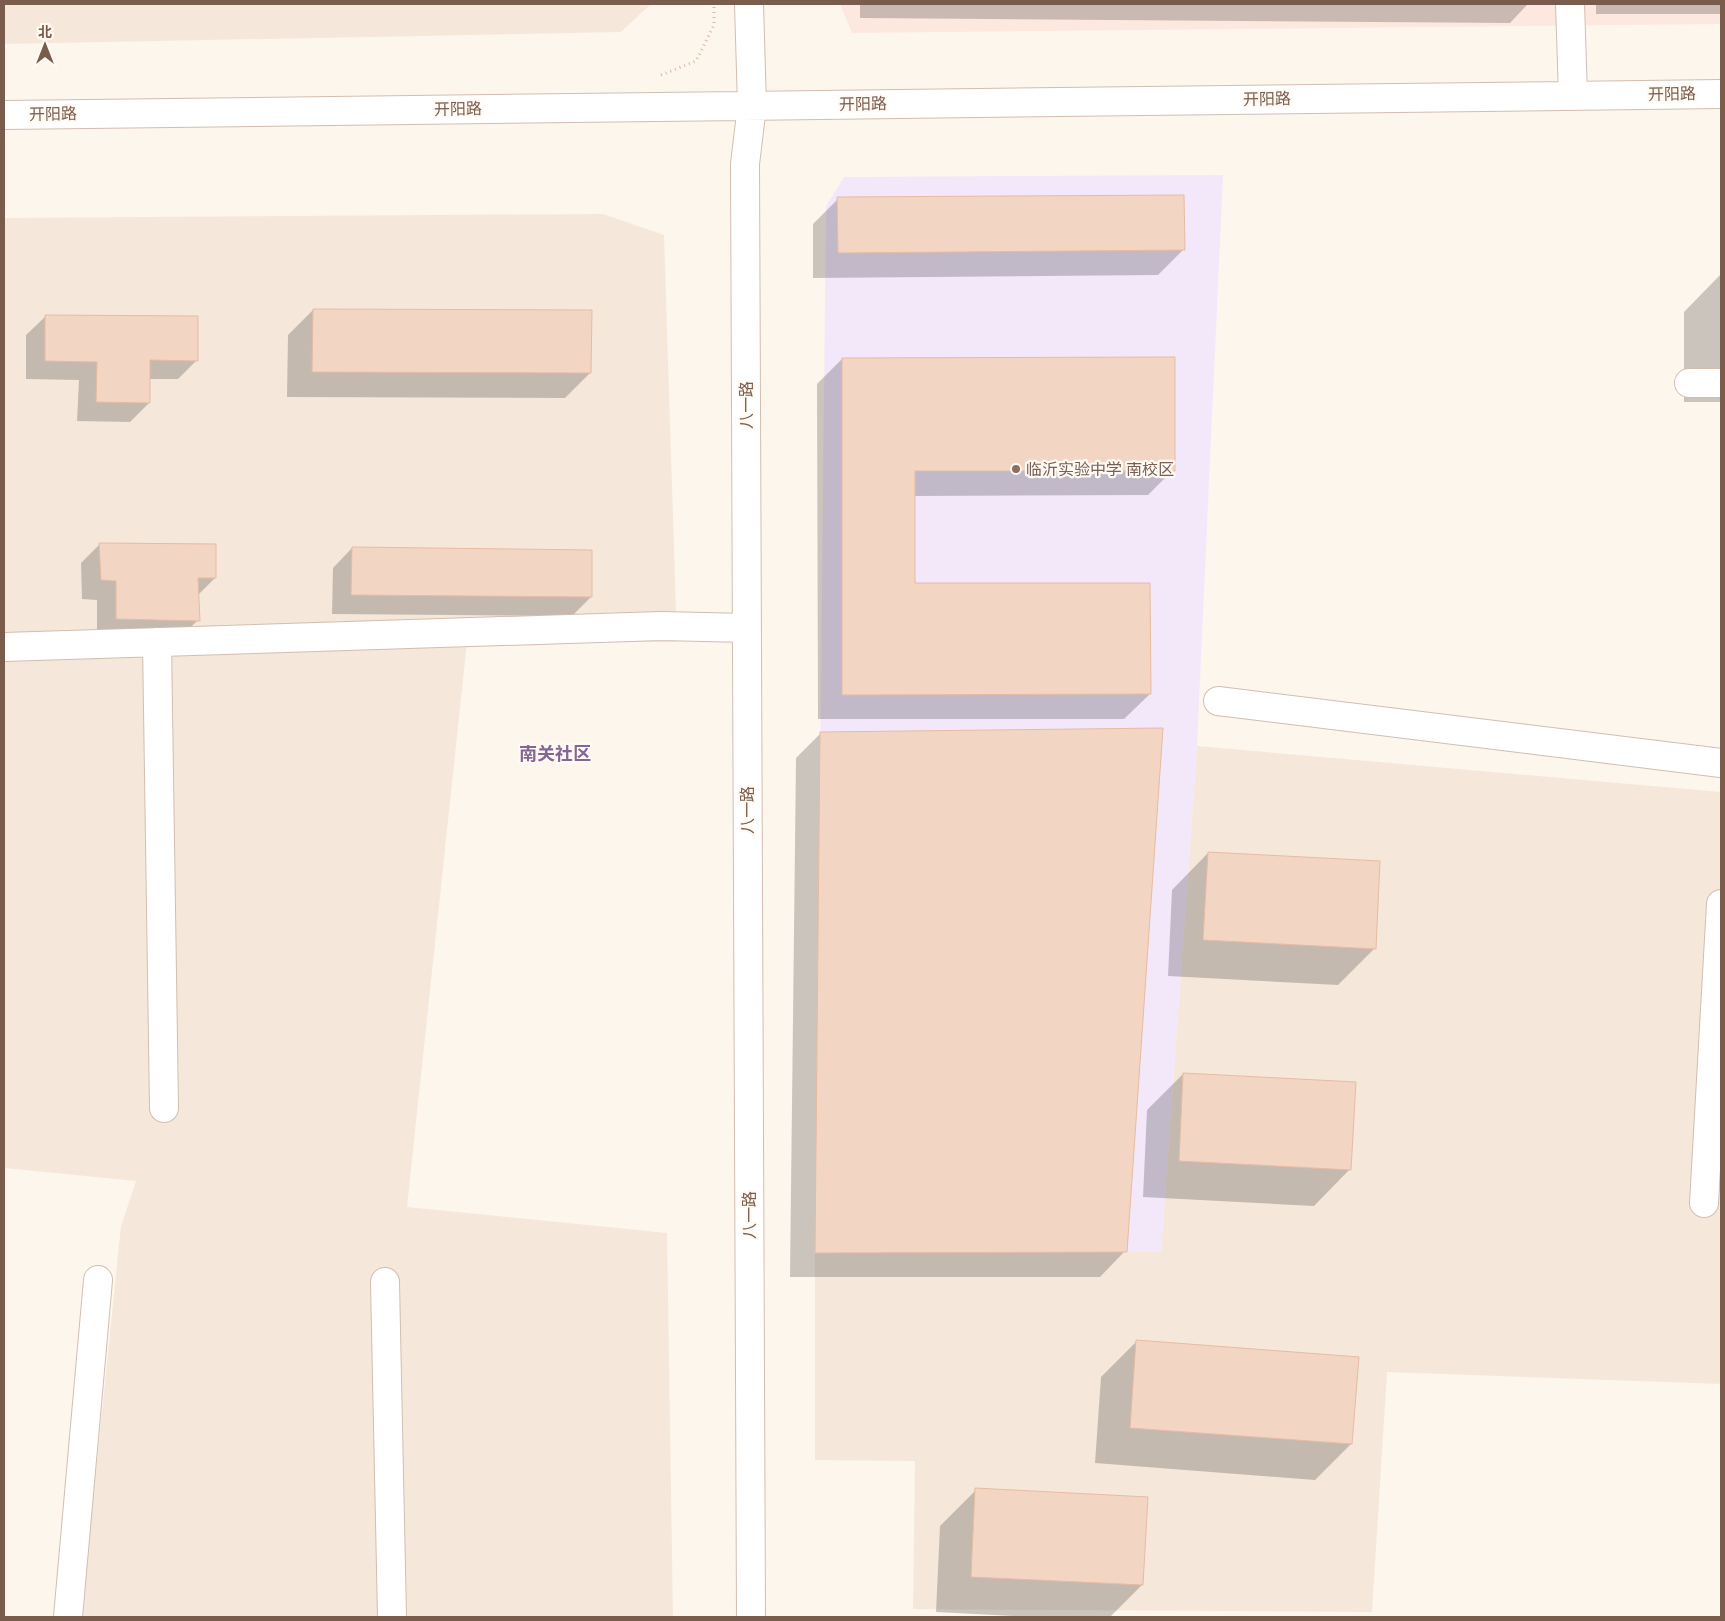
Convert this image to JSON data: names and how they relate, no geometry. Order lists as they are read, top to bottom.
{
  "streets": {
    "street": ["开阳路", "八一路"]
  },
  "crossings": [
    ["开阳路", "八一路"]
  ],
  "districts": ["南关社区"],
  "places": ["临沂实验中学 南校区"],
  "north": "top"
}
